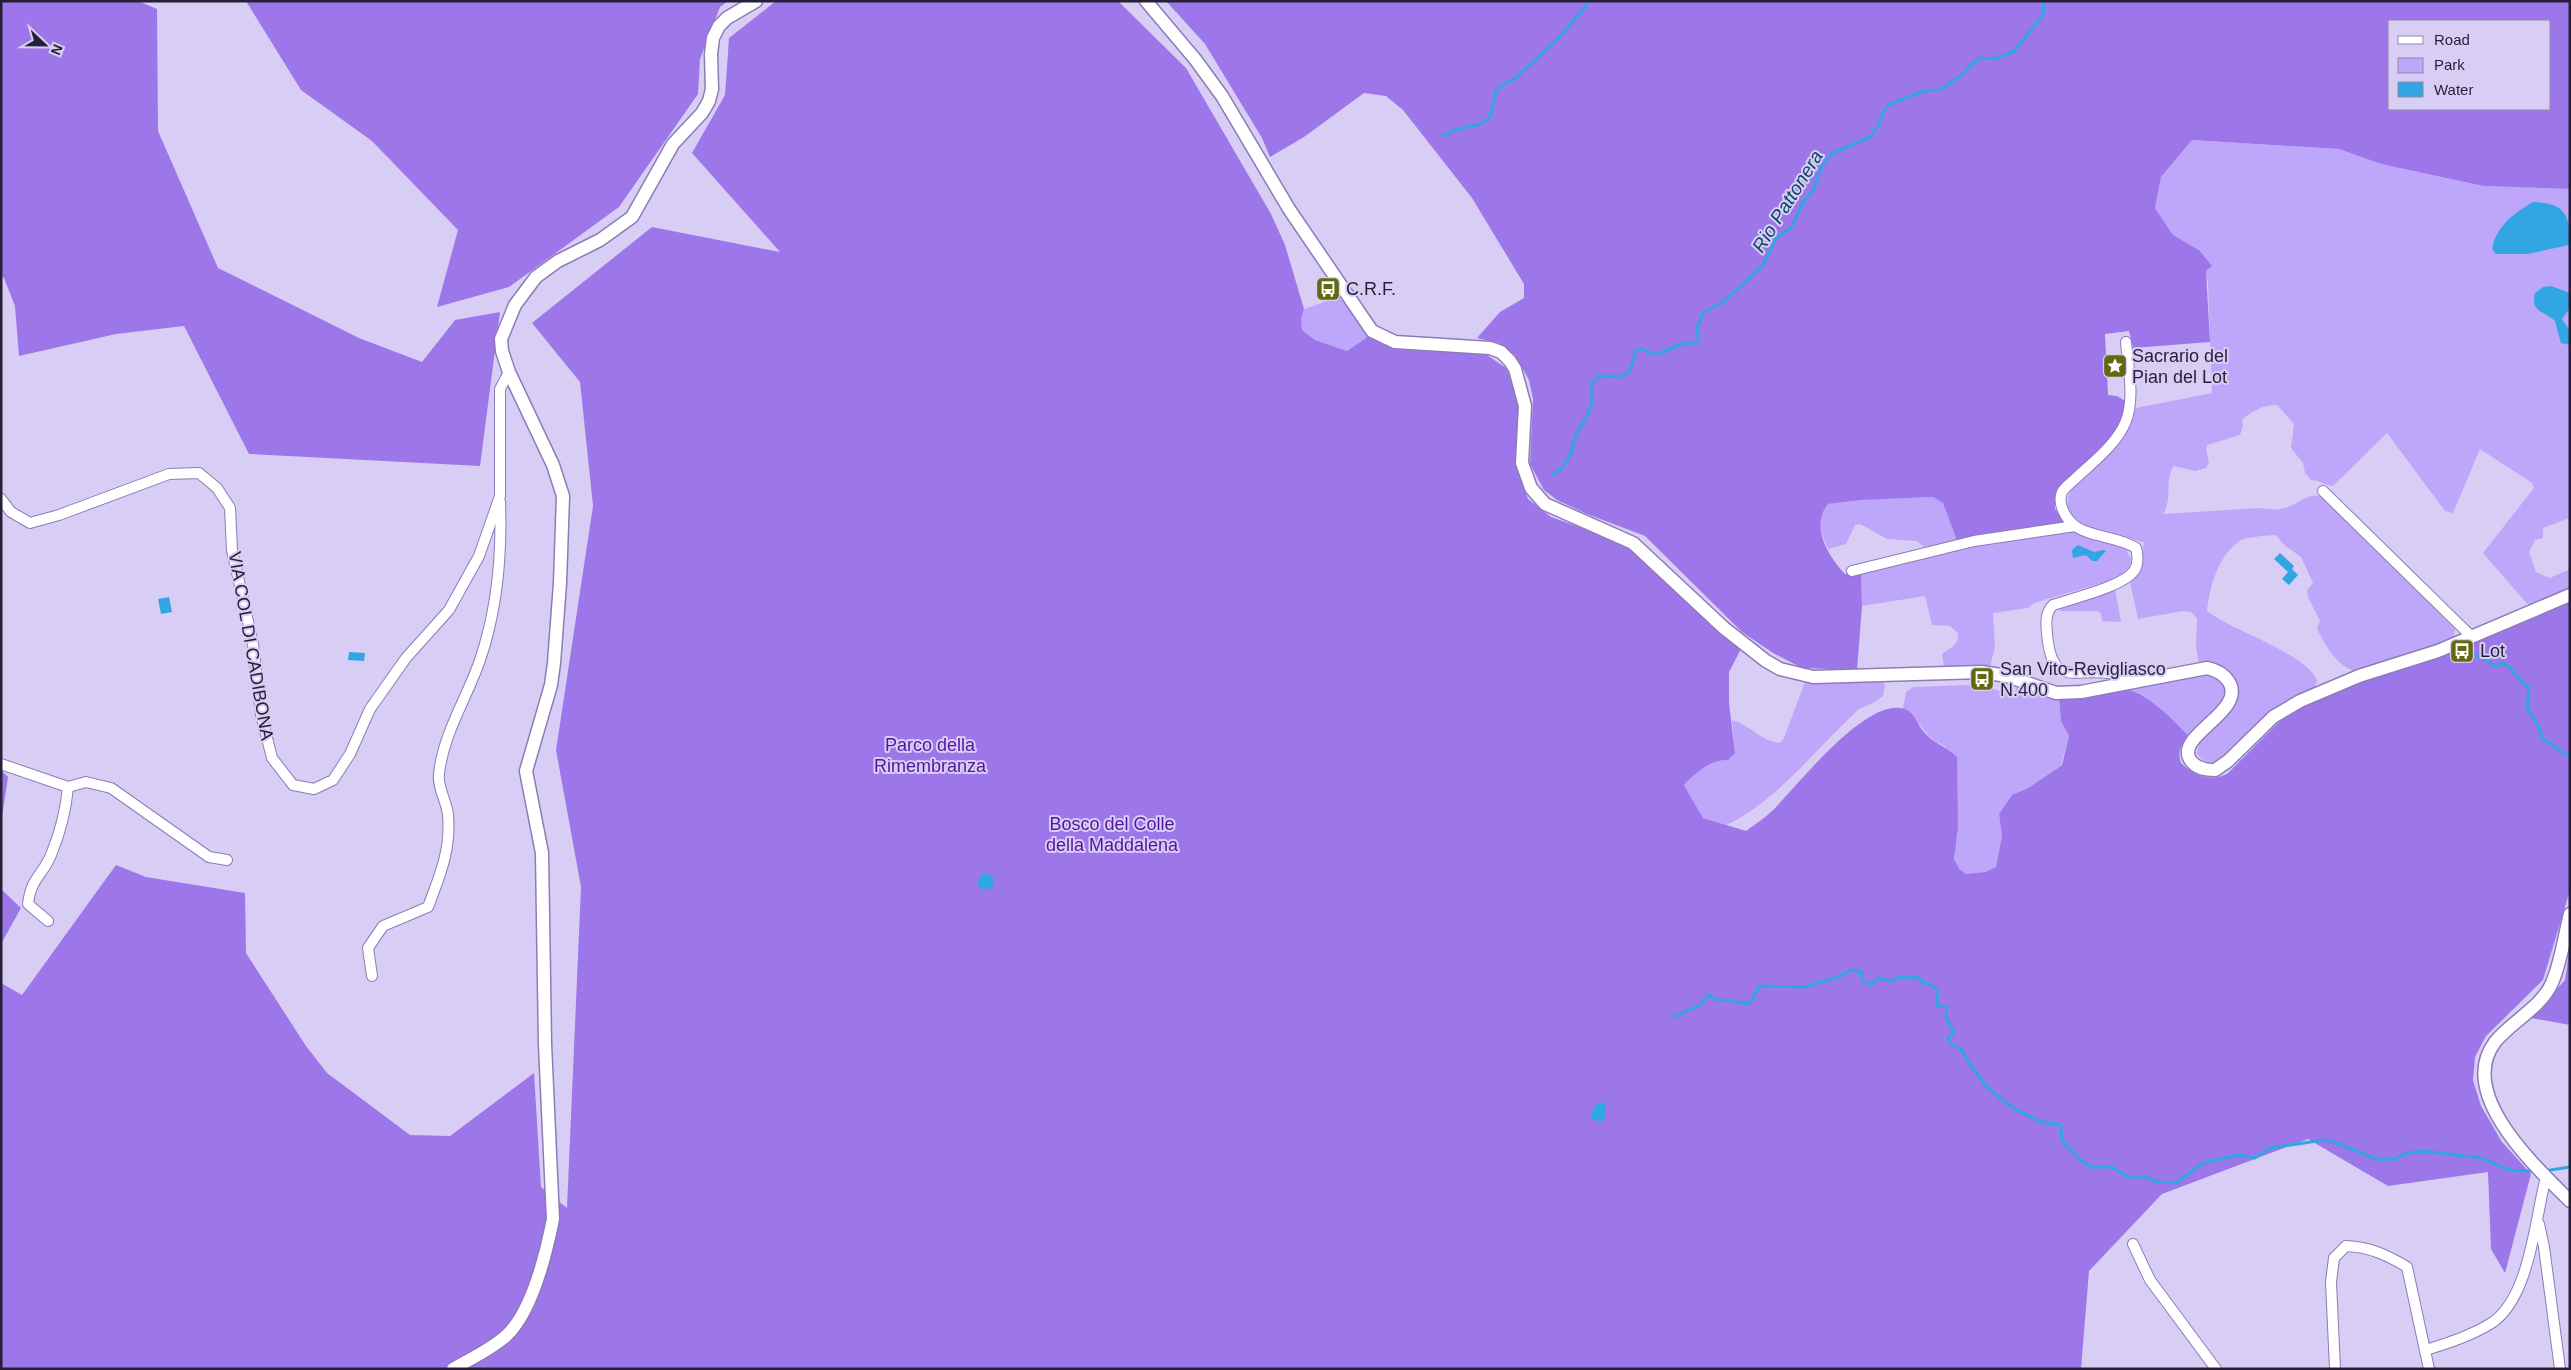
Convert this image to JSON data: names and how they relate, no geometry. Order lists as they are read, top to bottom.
{
  "streets": {
    "street": ["VIA COL DI CADIBONA"]
  },
  "water": ["Rio Pattonera"],
  "parks": ["Parco della Rimembranza", "Bosco del Colle della Maddalena"],
  "places": {
    "bus stop": ["C.R.F.", "Lot", "San Vito-Revigliasco N.400"],
    "place": ["Sacrario del Pian del Lot"]
  },
  "legend": ["Road", "Park", "Water"],
  "north": "right"
}
